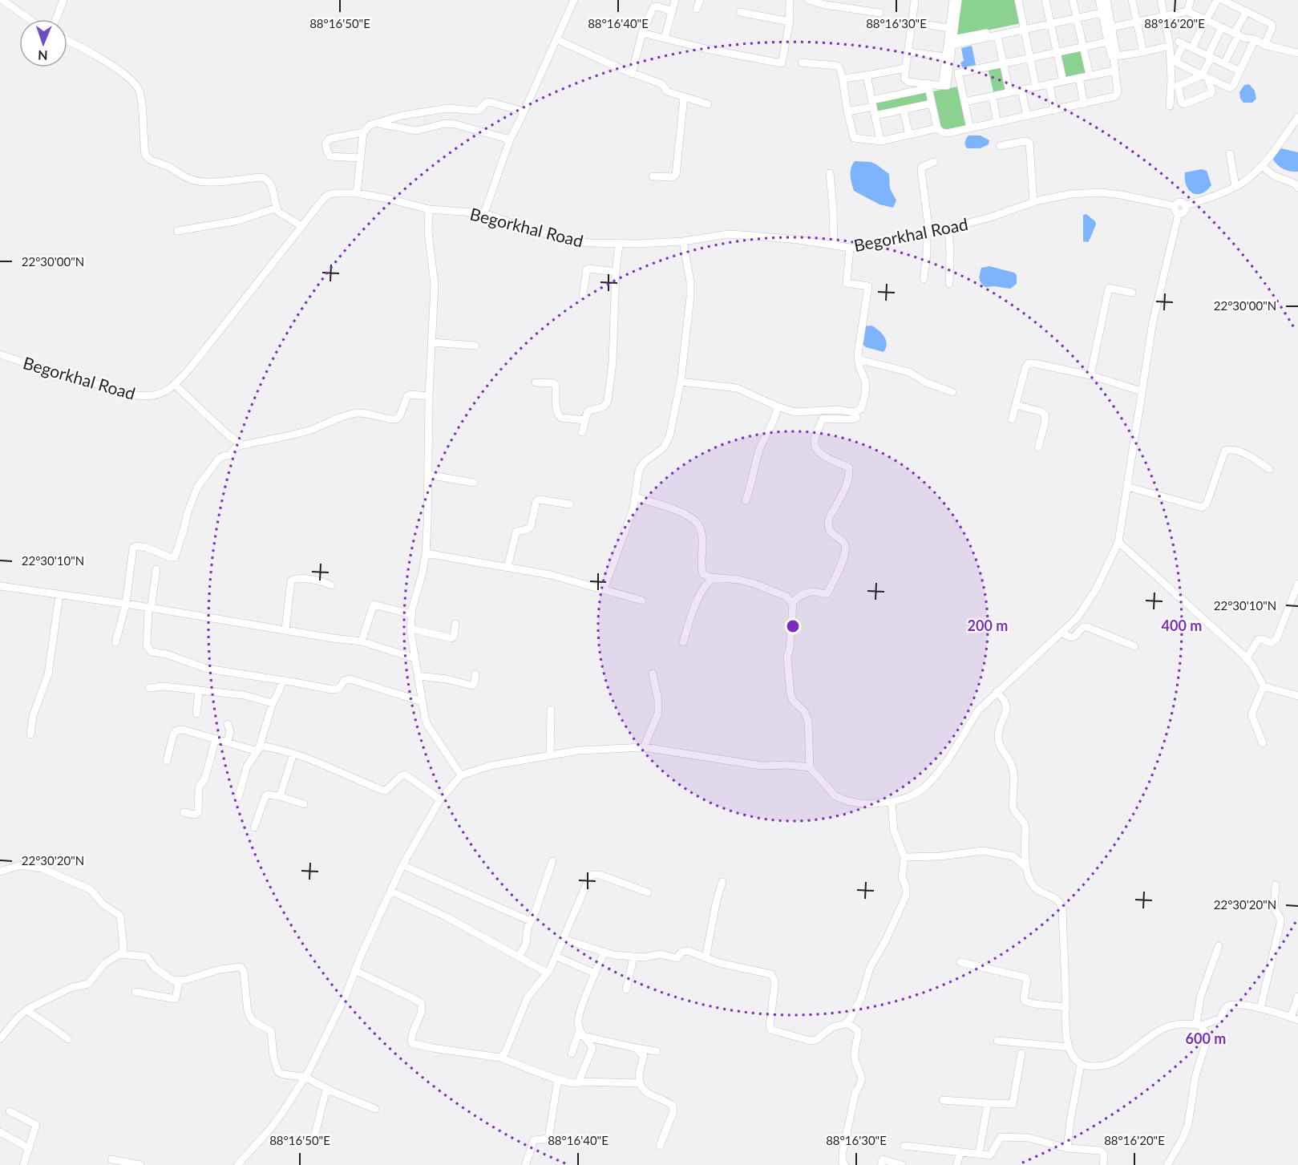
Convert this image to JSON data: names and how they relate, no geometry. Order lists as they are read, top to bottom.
{
  "streets": {
    "street": ["Begorkhal Road"]
  },
  "north": "bottom",
  "coordinates": [
    "88°16'50\"E",
    "88°16'40\"E",
    "88°16'30\"E",
    "88°16'20\"E",
    "22°30'00\"N",
    "22°30'10\"N",
    "22°30'20\"N"
  ],
  "rings": ["200 m", "400 m", "600 m"]
}
